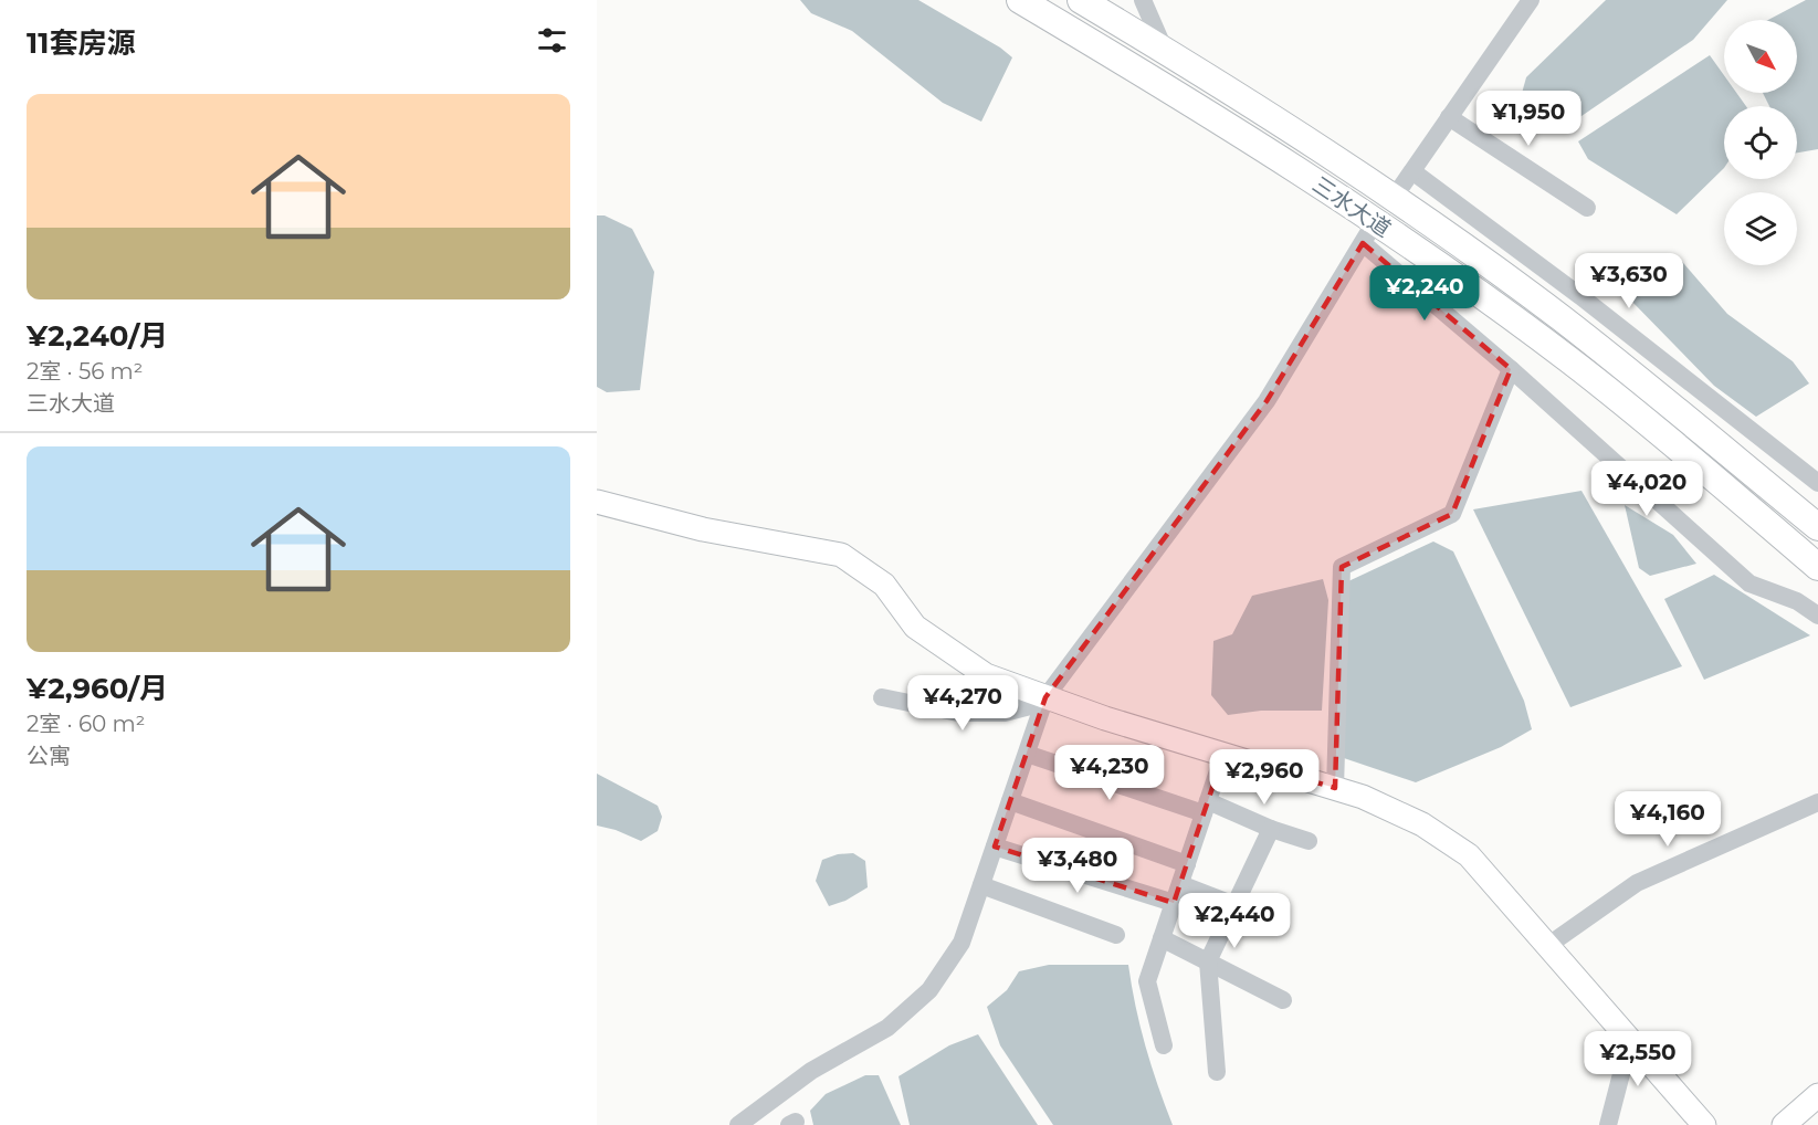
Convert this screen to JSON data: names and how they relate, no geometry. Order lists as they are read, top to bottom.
{
  "streets": {
    "highway": ["三水大道"]
  },
  "north": "bottom right",
  "page": {
    "heading": "11套房源",
    "list": [
      {
        "name": "¥2,240/月",
        "note": "2室 · 56 m² · 三水大道"
      },
      {
        "name": "¥2,960/月",
        "note": "2室 · 60 m² · 公寓"
      }
    ],
    "price": [
      "¥1,950",
      "¥3,630",
      "¥2,240",
      "¥4,020",
      "¥4,270",
      "¥4,230",
      "¥2,960",
      "¥4,160",
      "¥3,480",
      "¥2,440",
      "¥2,550"
    ]
  }
}
